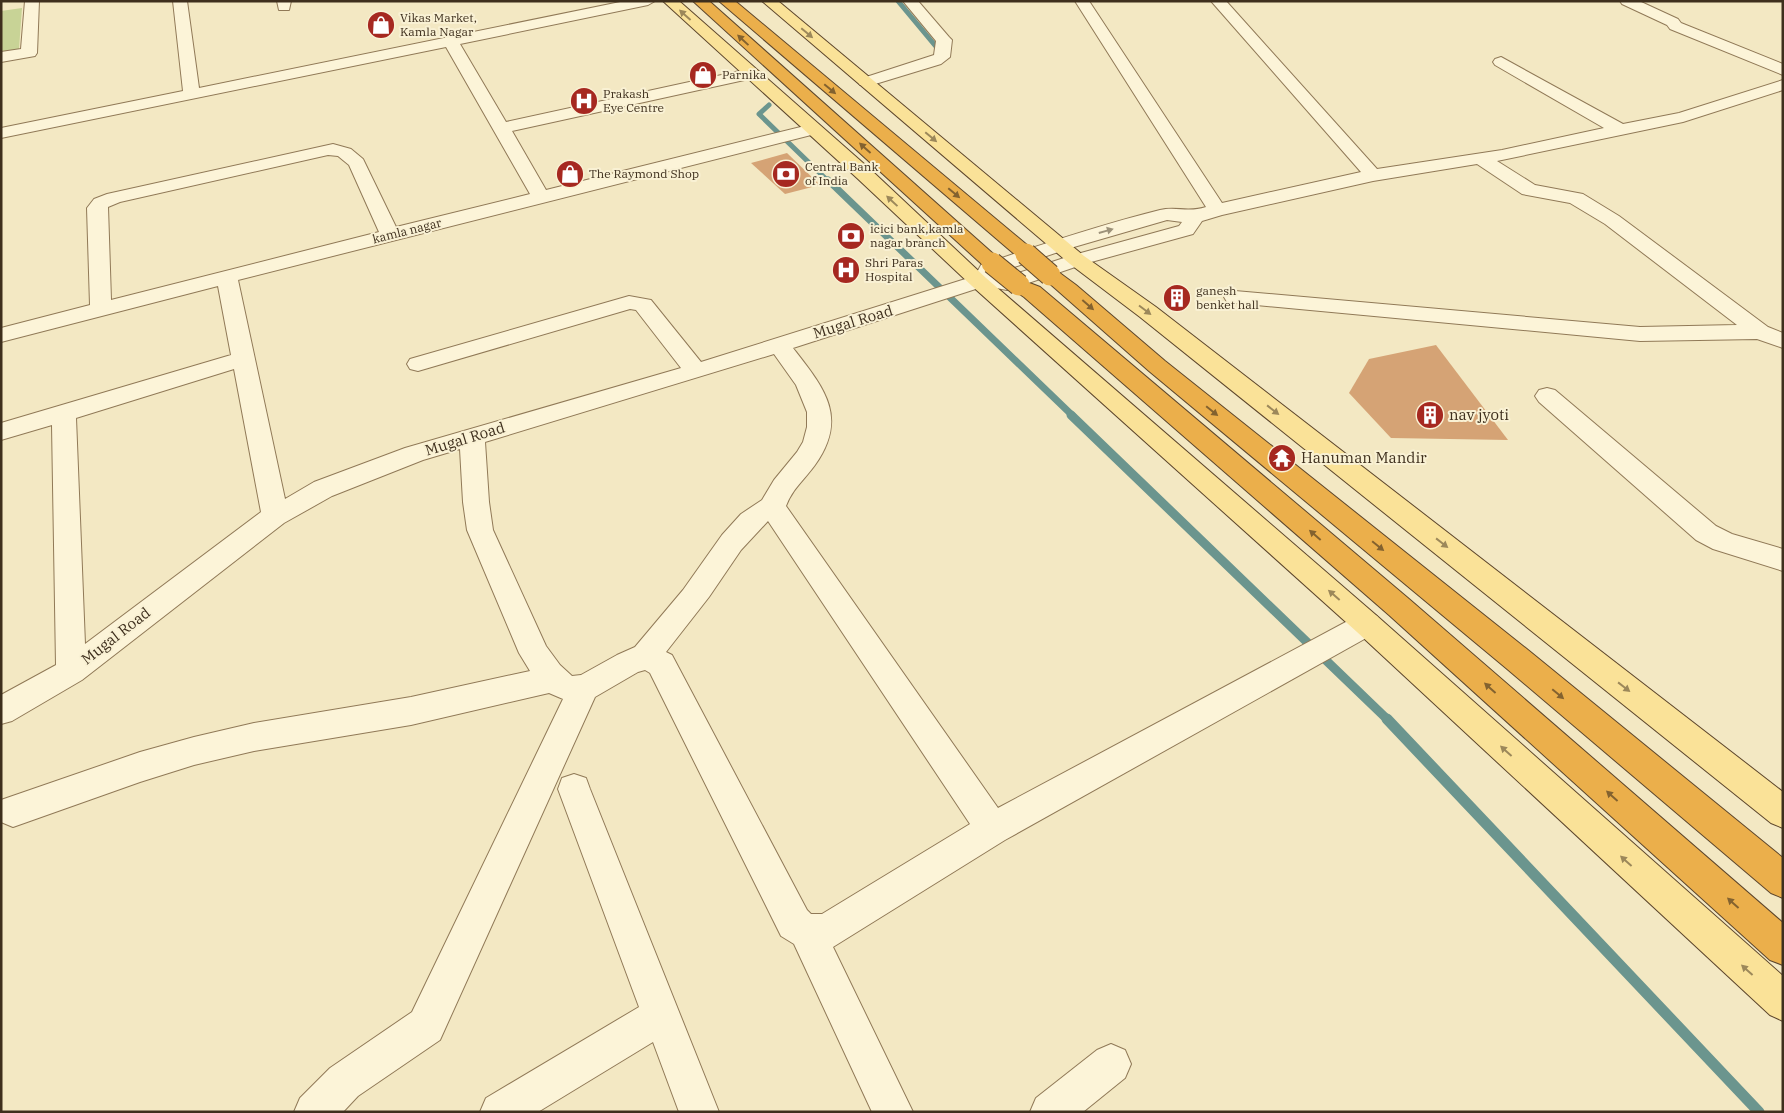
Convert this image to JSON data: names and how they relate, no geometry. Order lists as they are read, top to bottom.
{
  "streets": {
    "street": ["kamla nagar", "Mugal Road"]
  },
  "places": {
    "shop": ["Vikas Market, Kamla Nagar", "Parnika", "The Raymond Shop"],
    "hospital": ["Prakash Eye Centre", "Shri Paras Hospital"],
    "bank": ["Central Bank of India", "icici bank,kamla nagar branch"],
    "building": ["ganesh benket hall", "nav jyoti"],
    "temple": ["Hanuman Mandir"]
  }
}
